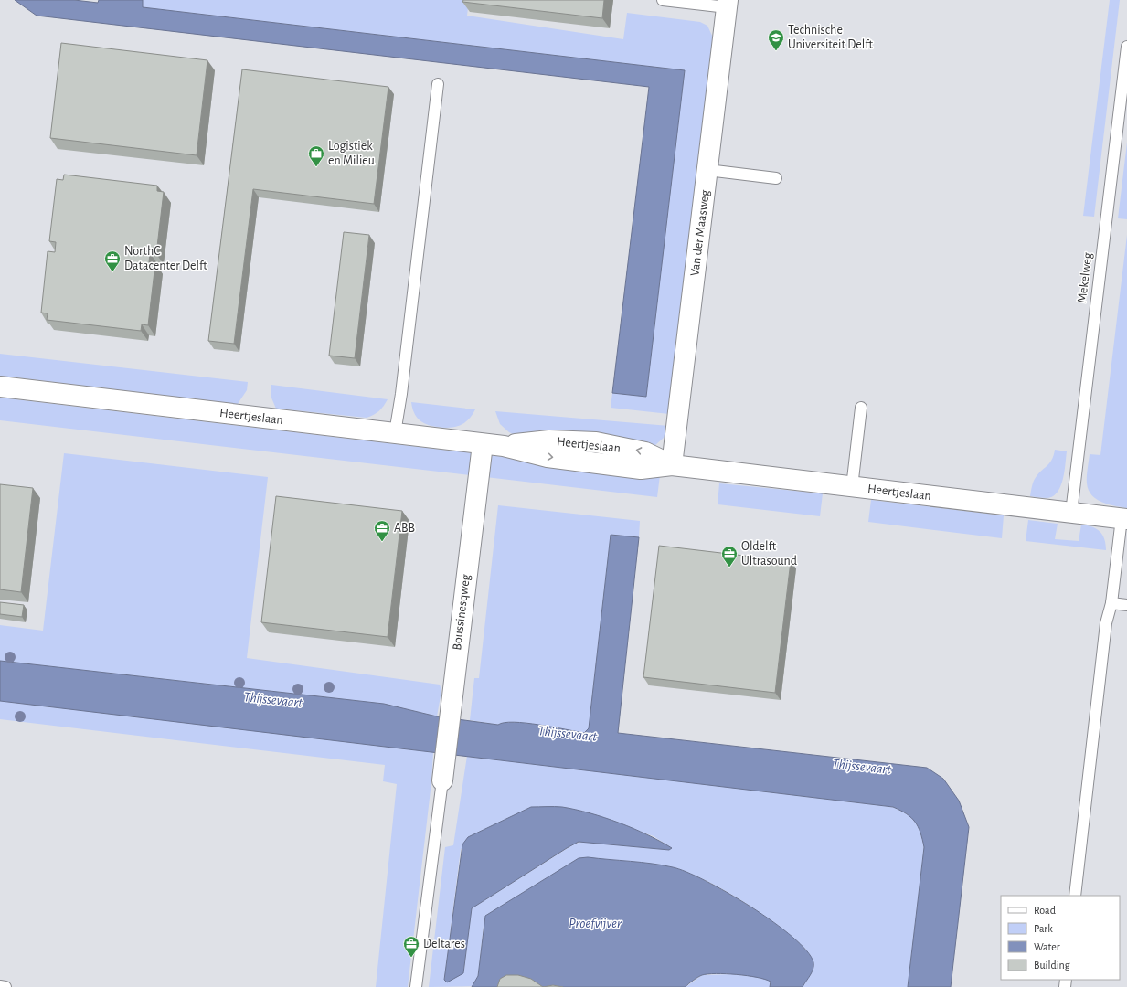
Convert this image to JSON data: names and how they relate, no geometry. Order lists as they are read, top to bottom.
{
  "streets": {
    "street": ["Van der Maasweg", "Heertjeslaan", "Boussinesqweg"],
    "lane": ["Mekelweg"]
  },
  "crossings": [
    ["Van der Maasweg", "Heertjeslaan"],
    ["Mekelweg", "Heertjeslaan"],
    ["Heertjeslaan", "Boussinesqweg"]
  ],
  "water": ["Thijssevaart", "Proefvijver"],
  "places": {
    "school or university": ["Technische Universiteit Delft"],
    "office": [
      "Logistiek en Milieu",
      "NorthC Datacenter Delft",
      "ABB",
      "Oldelft Ultrasound",
      "Deltares"
    ]
  },
  "legend": [
    "Road",
    "Park",
    "Water",
    "Building"
  ]
}
